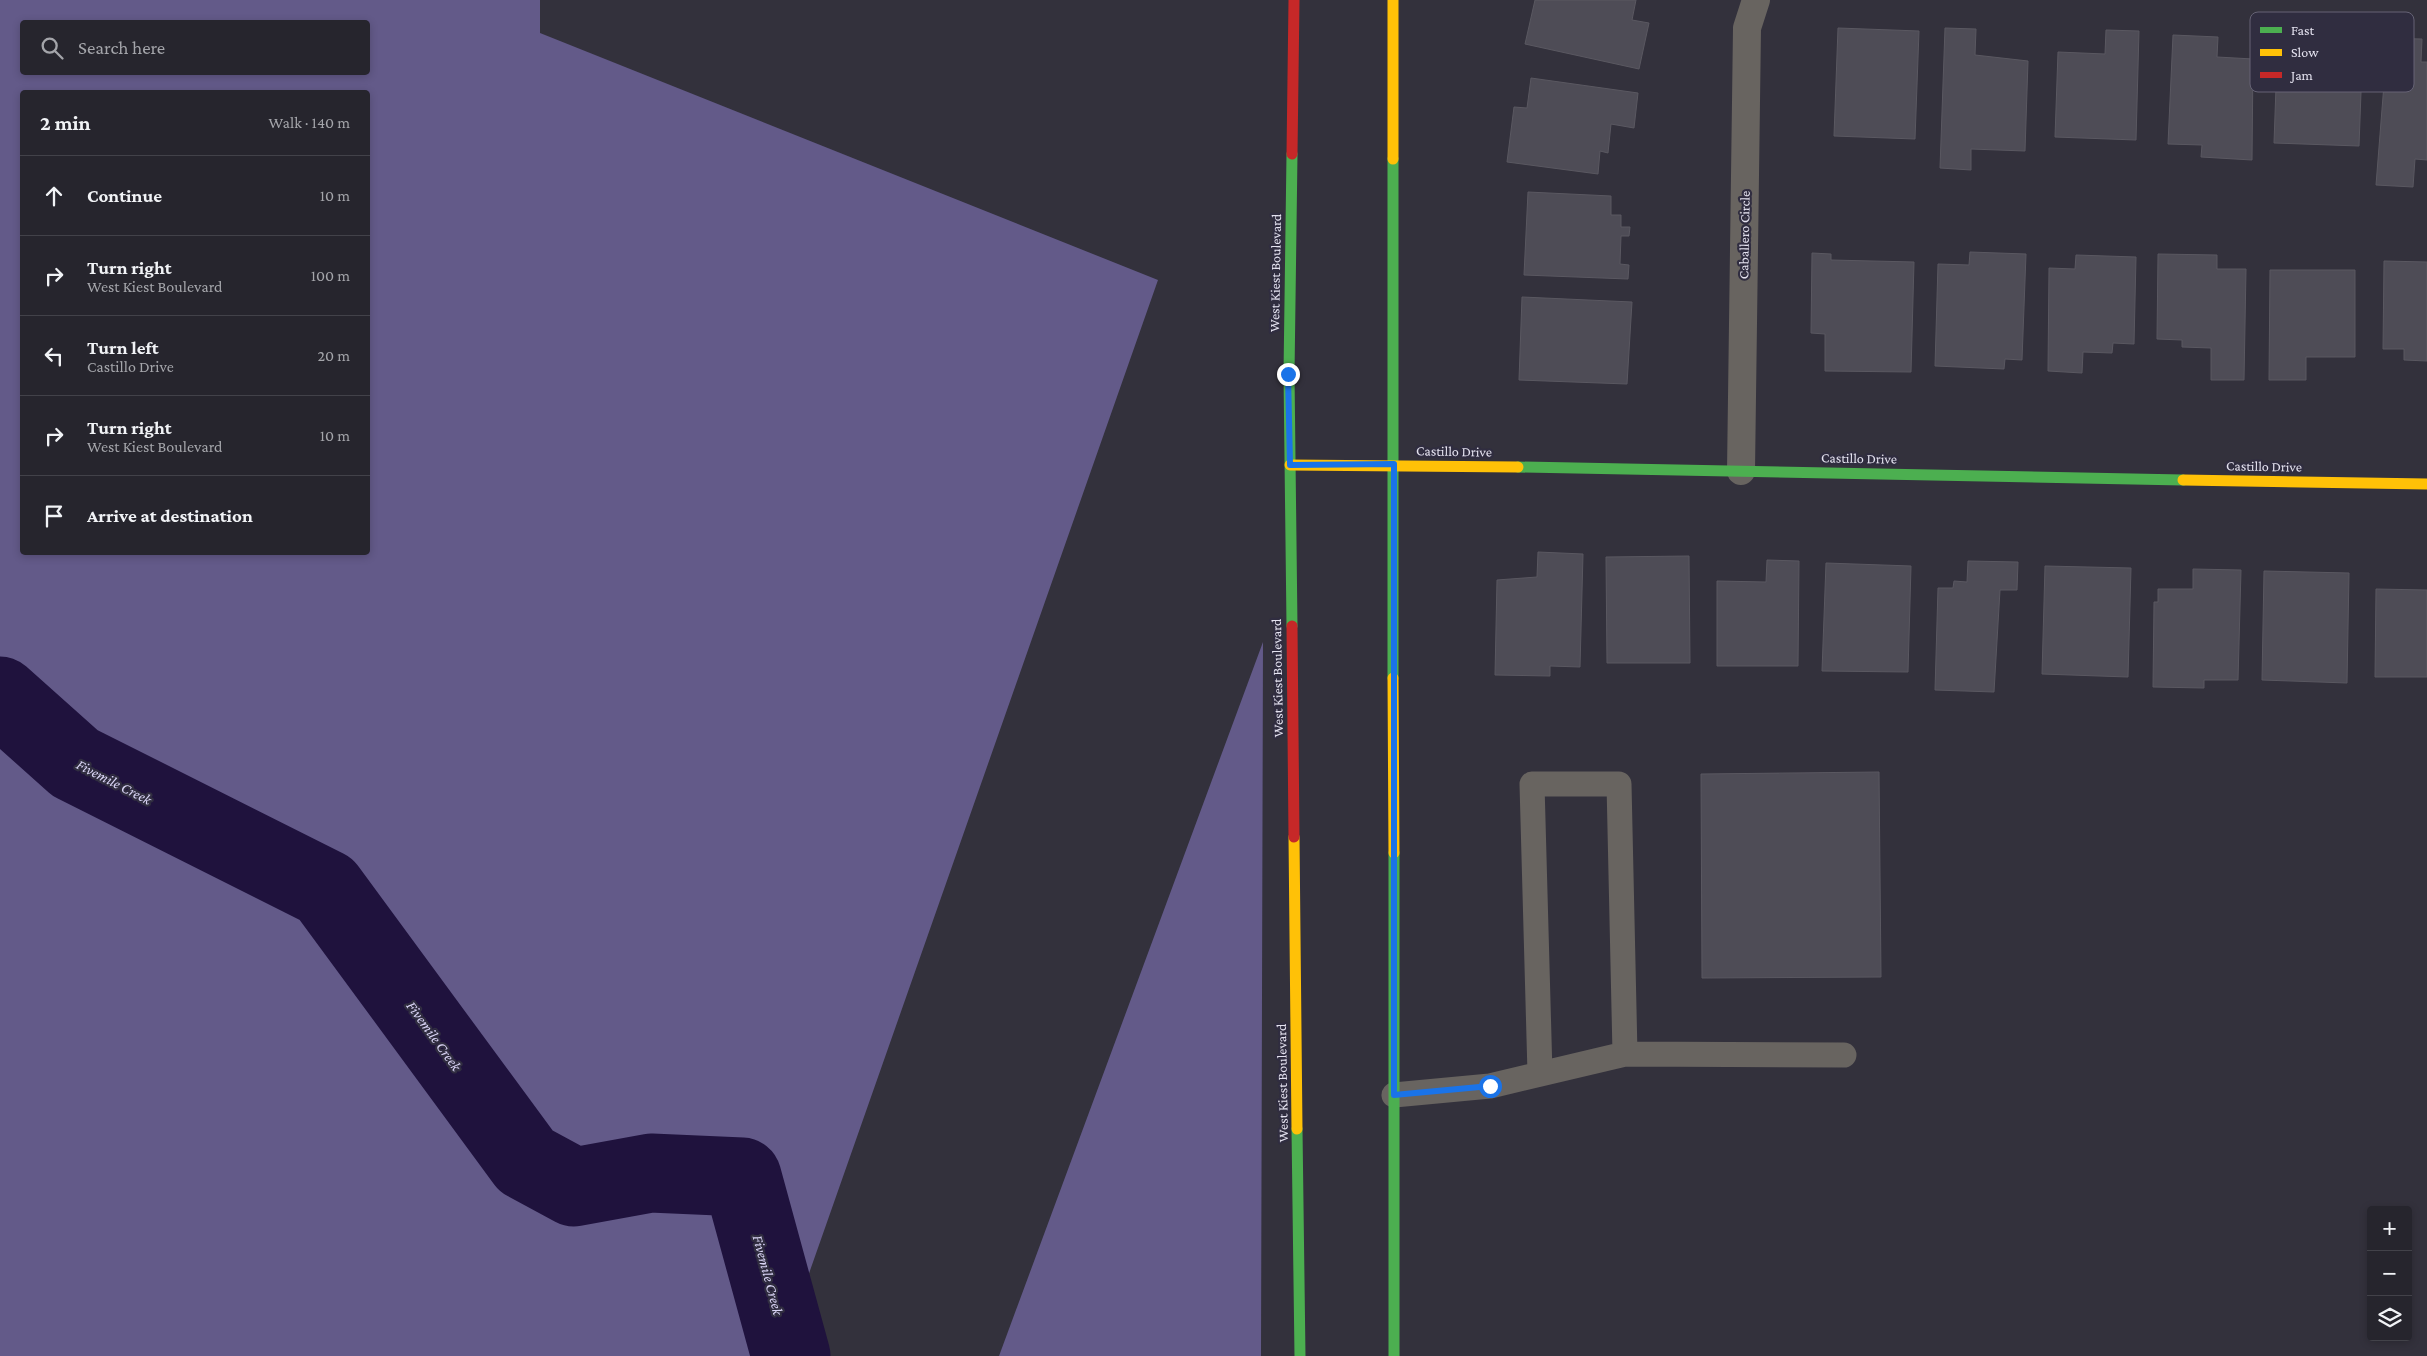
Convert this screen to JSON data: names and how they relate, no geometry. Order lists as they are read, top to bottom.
{
  "streets": {
    "main road": ["West Kiest Boulevard", "Castillo Drive"],
    "street": ["Caballero Circle"]
  },
  "crossings": [
    ["Caballero Circle", "Castillo Drive"],
    ["West Kiest Boulevard", "Castillo Drive"]
  ],
  "water": ["Fivemile Creek"],
  "legend": ["Fast", "Slow", "Jam"],
  "page": {
    "search": "Search here",
    "heading": ["2 min", "Walk · 140 m"],
    "list": [
      ["Continue", "10 m"],
      ["Turn right", "West Kiest Boulevard", "100 m"],
      ["Turn left", "Castillo Drive", "20 m"],
      ["Turn right", "West Kiest Boulevard", "10 m"],
      "Arrive at destination"
    ],
    "map_buttons": ["+", "−"]
  }
}
